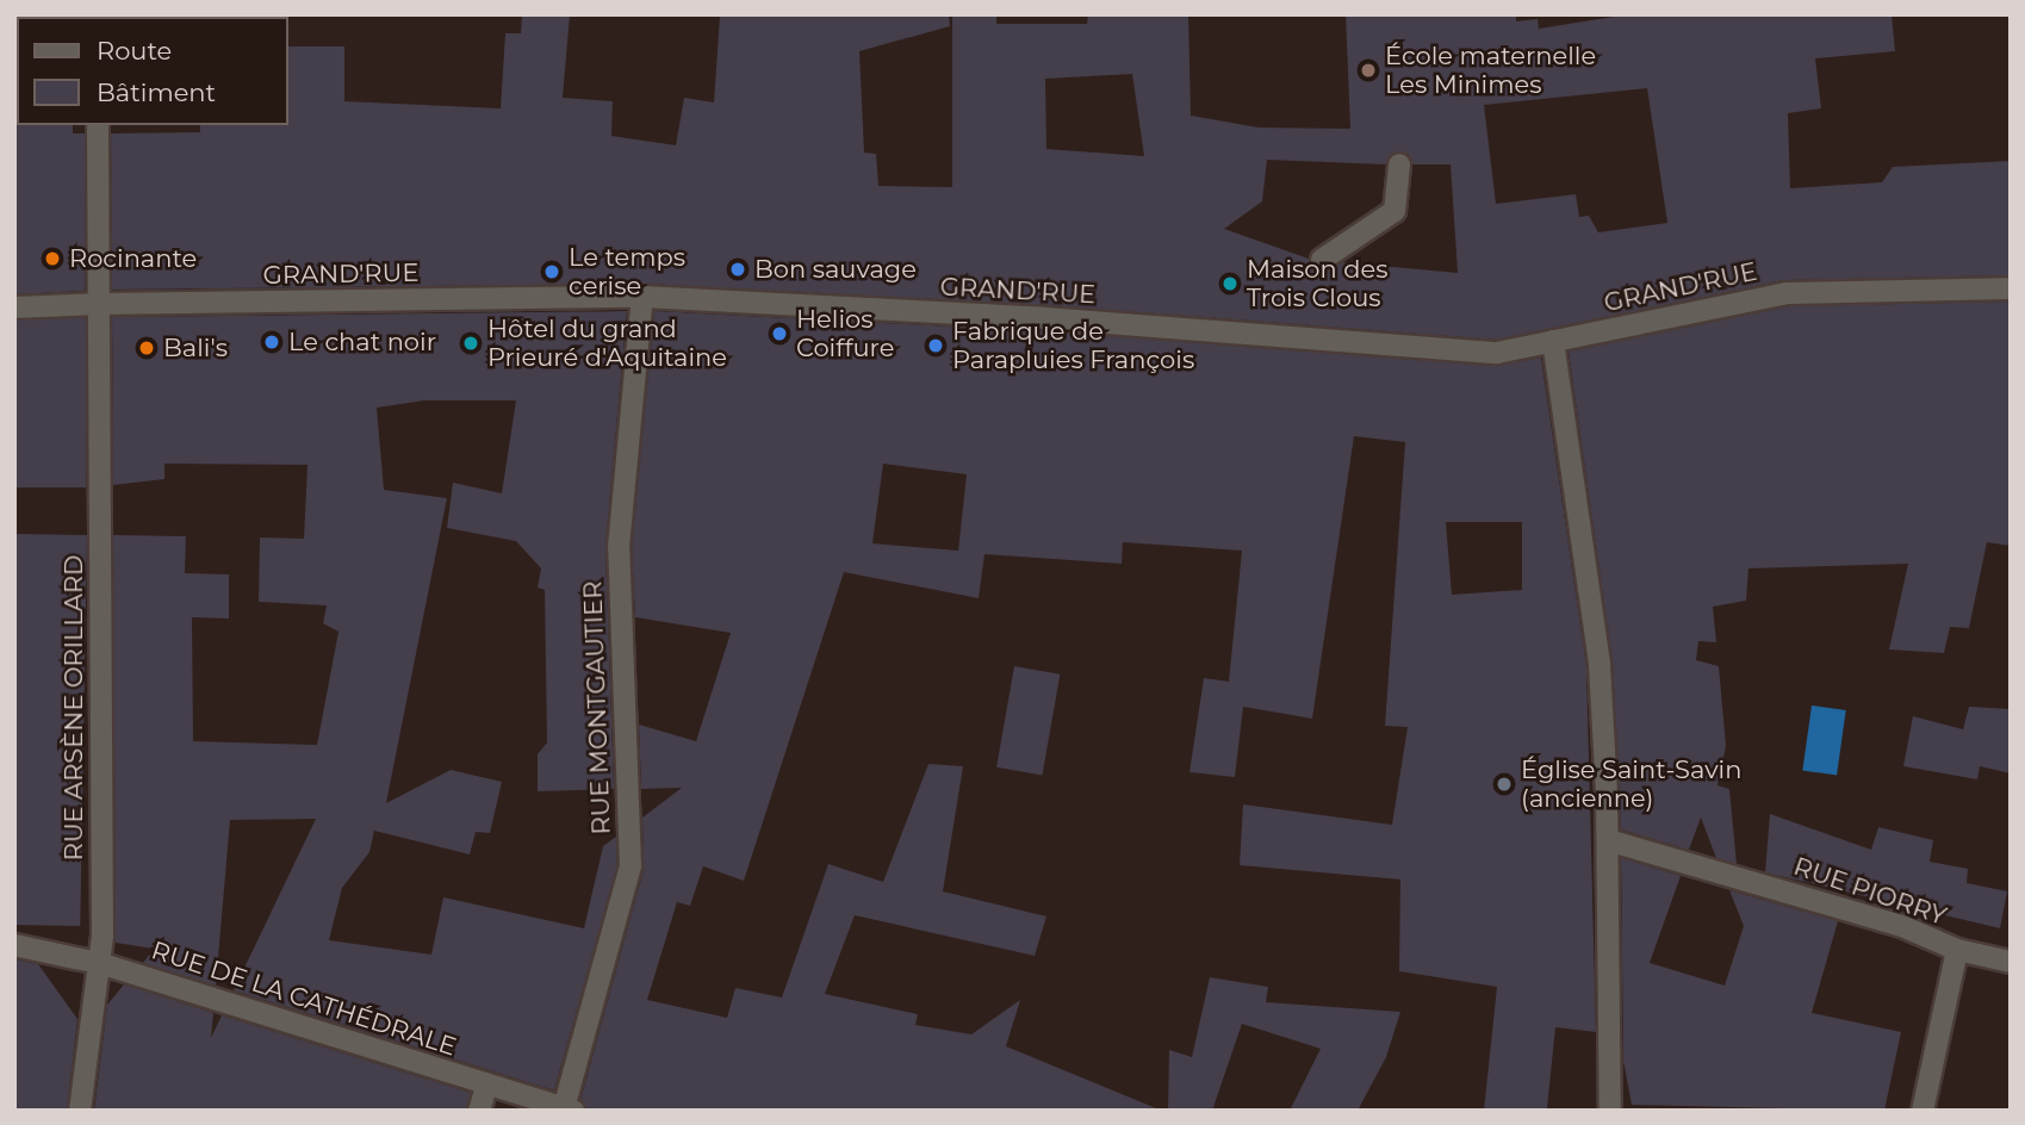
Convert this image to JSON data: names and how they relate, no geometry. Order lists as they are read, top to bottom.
{
  "streets": {
    "street": [
      "GRAND'RUE",
      "RUE ARSÈNE ORILLARD",
      "RUE MONTGAUTIER",
      "RUE PIORRY",
      "RUE DE LA CATHÉDRALE"
    ]
  },
  "crossings": [
    ["GRAND'RUE", "RUE ARSÈNE ORILLARD"],
    ["GRAND'RUE", "RUE MONTGAUTIER"],
    ["RUE ARSÈNE ORILLARD", "RUE DE LA CATHÉDRALE"],
    ["RUE MONTGAUTIER", "RUE DE LA CATHÉDRALE"]
  ],
  "places": [
    "École maternelle Les Minimes",
    "Rocinante",
    "Bon sauvage",
    "Le temps cerise",
    "Maison des Trois Clous",
    "Helios Coiffure",
    "Le chat noir",
    "Hôtel du grand Prieuré d'Aquitaine",
    "Fabrique de Parapluies François",
    "Bali's",
    "Église Saint-Savin (ancienne)"
  ],
  "legend": ["Route", "Bâtiment"]
}
